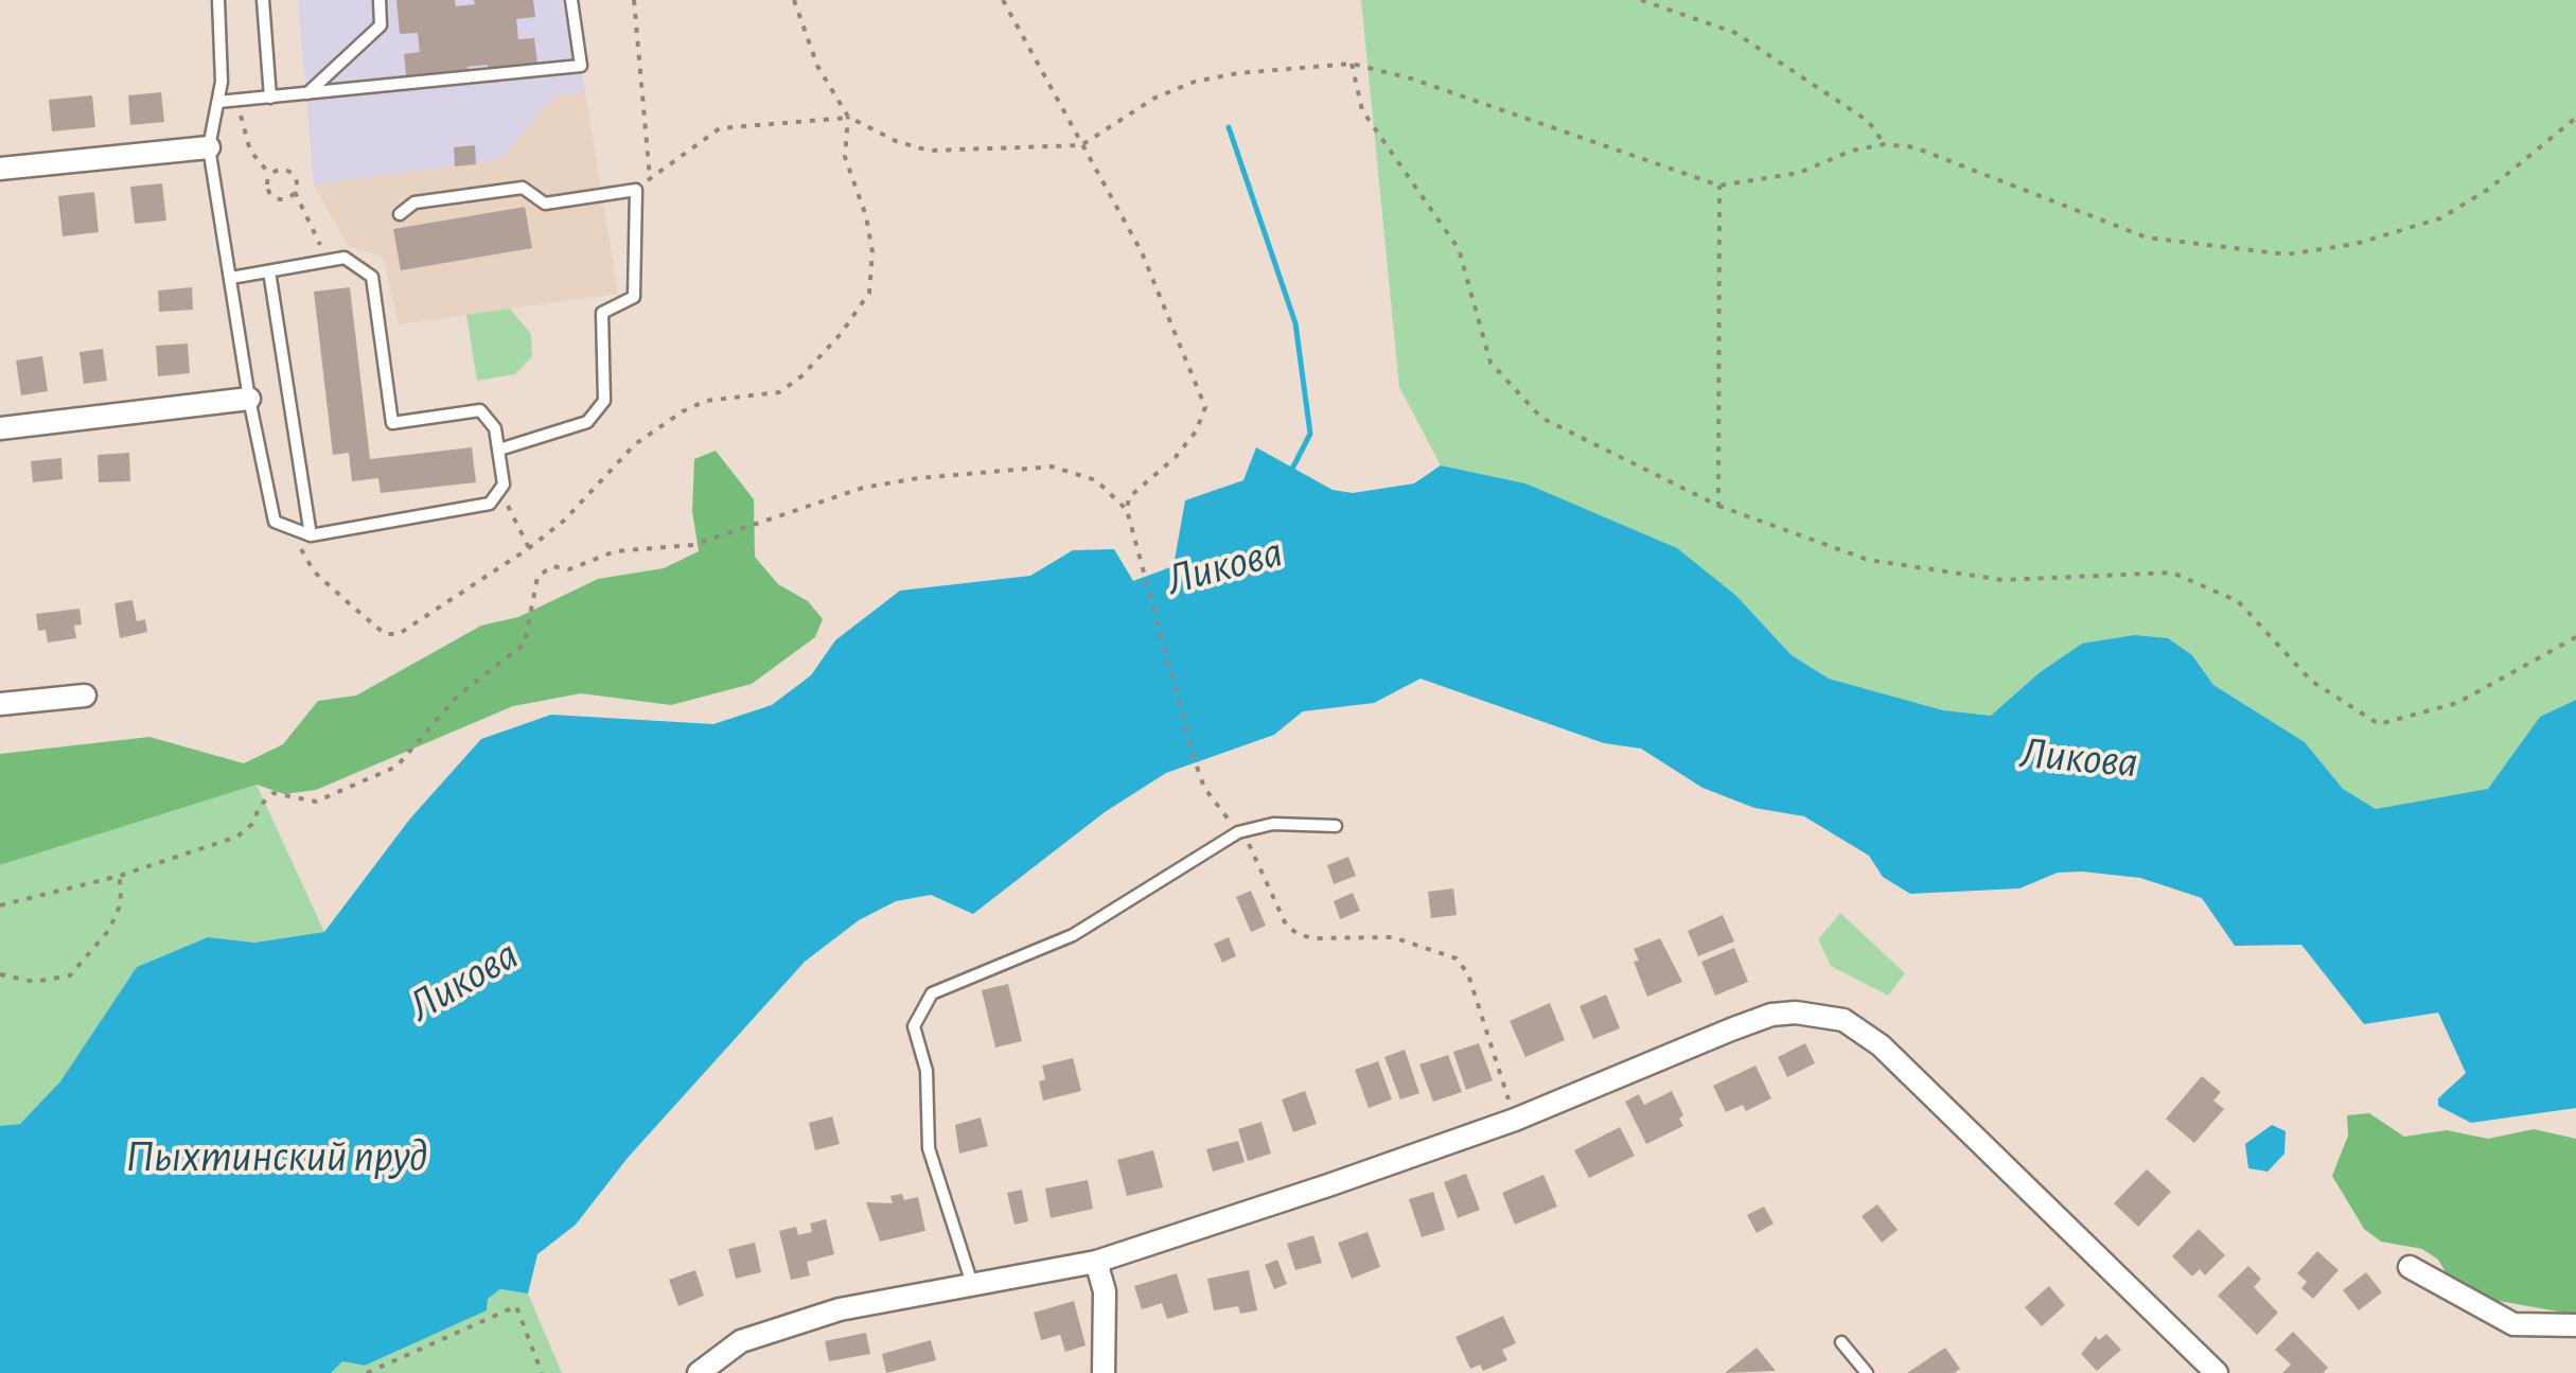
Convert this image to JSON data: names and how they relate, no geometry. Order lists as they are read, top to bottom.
{
  "water": ["Ликова", "Пыхтинский пруд"]
}
